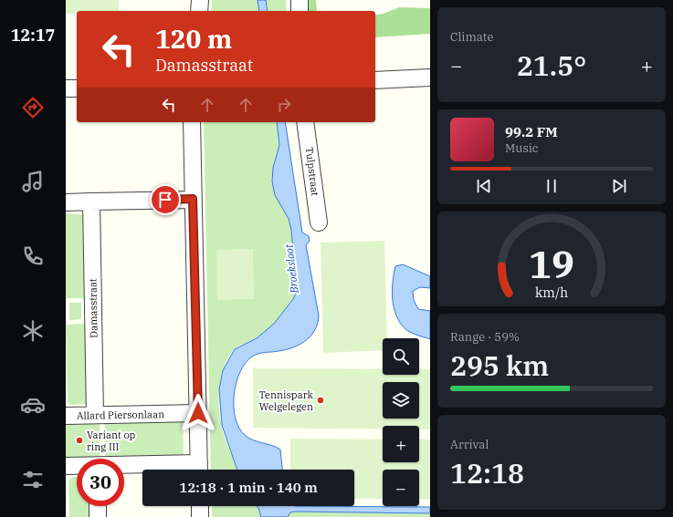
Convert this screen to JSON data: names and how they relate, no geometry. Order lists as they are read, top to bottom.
{
  "streets": {
    "street": ["Tulpstraat", "Damasstraat", "Allard Piersonlaan"]
  },
  "crossings": [
    ["Damasstraat", "Allard Piersonlaan"]
  ],
  "water": ["Broeksloot"],
  "places": ["Tennispark Welgelegen", "Variant op ring III"],
  "page": {
    "tabs": "12:17",
    "tile": [
      "Climate",
      ["Range · 59%", "295 km"],
      ["Arrival", "12:18"]
    ],
    "turn": ["120 m", "Damasstraat"],
    "heat": ["−", "21.5°", "+"],
    "song": ["99.2 FM", "Music"],
    "map_buttons": ["+", "−"],
    "limit": "30",
    "trip": "12:18 · 1 min · 140 m",
    "gauge": ["19", "km/h"]
  }
}
